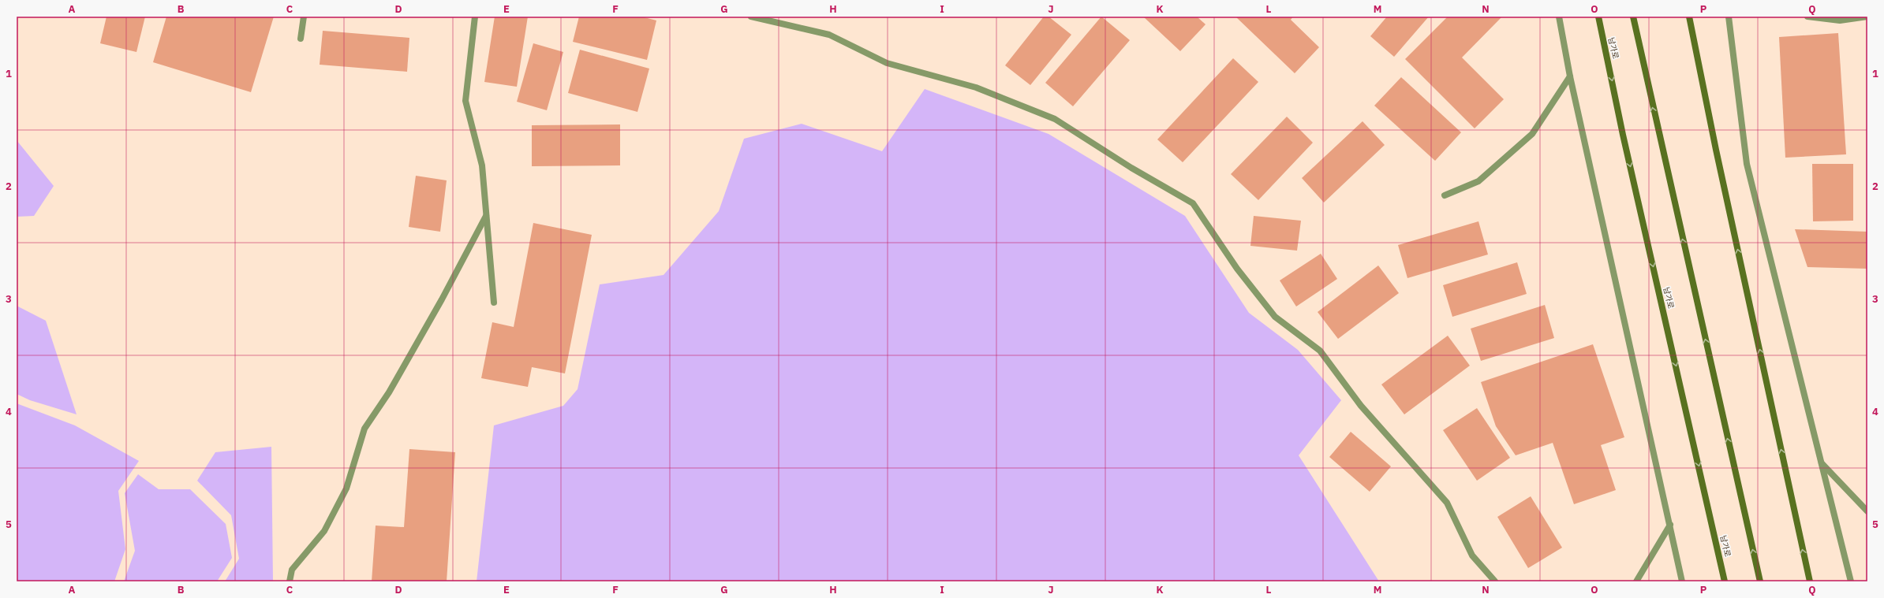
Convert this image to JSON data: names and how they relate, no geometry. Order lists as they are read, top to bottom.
{
  "streets": {
    "main road": ["남가로"]
  },
  "grid": {
    "columns": [
      "A",
      "B",
      "C",
      "D",
      "E",
      "F",
      "G",
      "H",
      "I",
      "J",
      "K",
      "L",
      "M",
      "N",
      "O",
      "P",
      "Q"
    ],
    "rows": [
      "1",
      "2",
      "3",
      "4",
      "5"
    ]
  }
}
